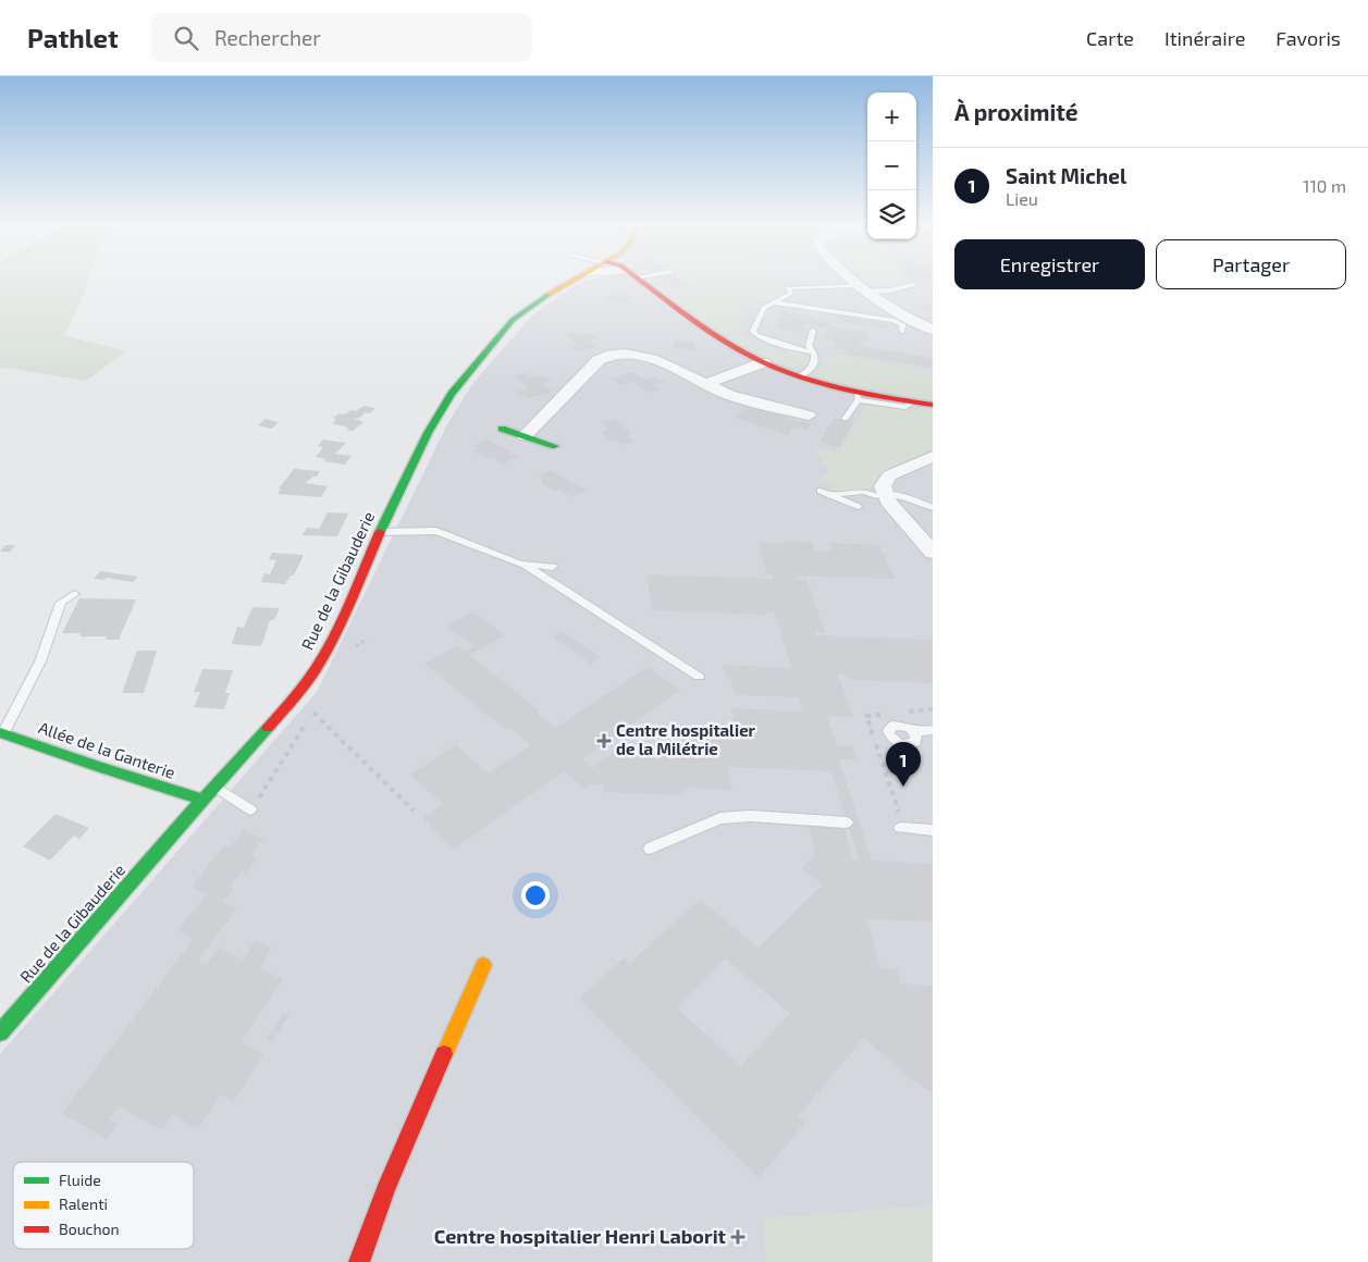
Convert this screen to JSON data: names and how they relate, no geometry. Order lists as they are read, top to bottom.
{
  "streets": {
    "street": ["Rue de la Gibauderie", "Allée de la Ganterie"]
  },
  "crossings": [
    ["Rue de la Gibauderie", "Allée de la Ganterie"]
  ],
  "places": {
    "health": ["Centre hospitalier de la Milétrie", "Centre hospitalier Henri Laborit"]
  },
  "legend": ["Fluide", "Ralenti", "Bouchon"],
  "page": {
    "header": "Pathlet",
    "search": "Rechercher",
    "nav": ["Carte", "Itinéraire", "Favoris"],
    "heading": "À proximité",
    "map_buttons": ["+", "−"],
    "list": [
      {
        "mark": "1",
        "name": "Saint Michel",
        "note": "Lieu",
        "value": "110 m"
      }
    ],
    "buttons": ["Enregistrer", "Partager"],
    "pins": "1"
  }
}
